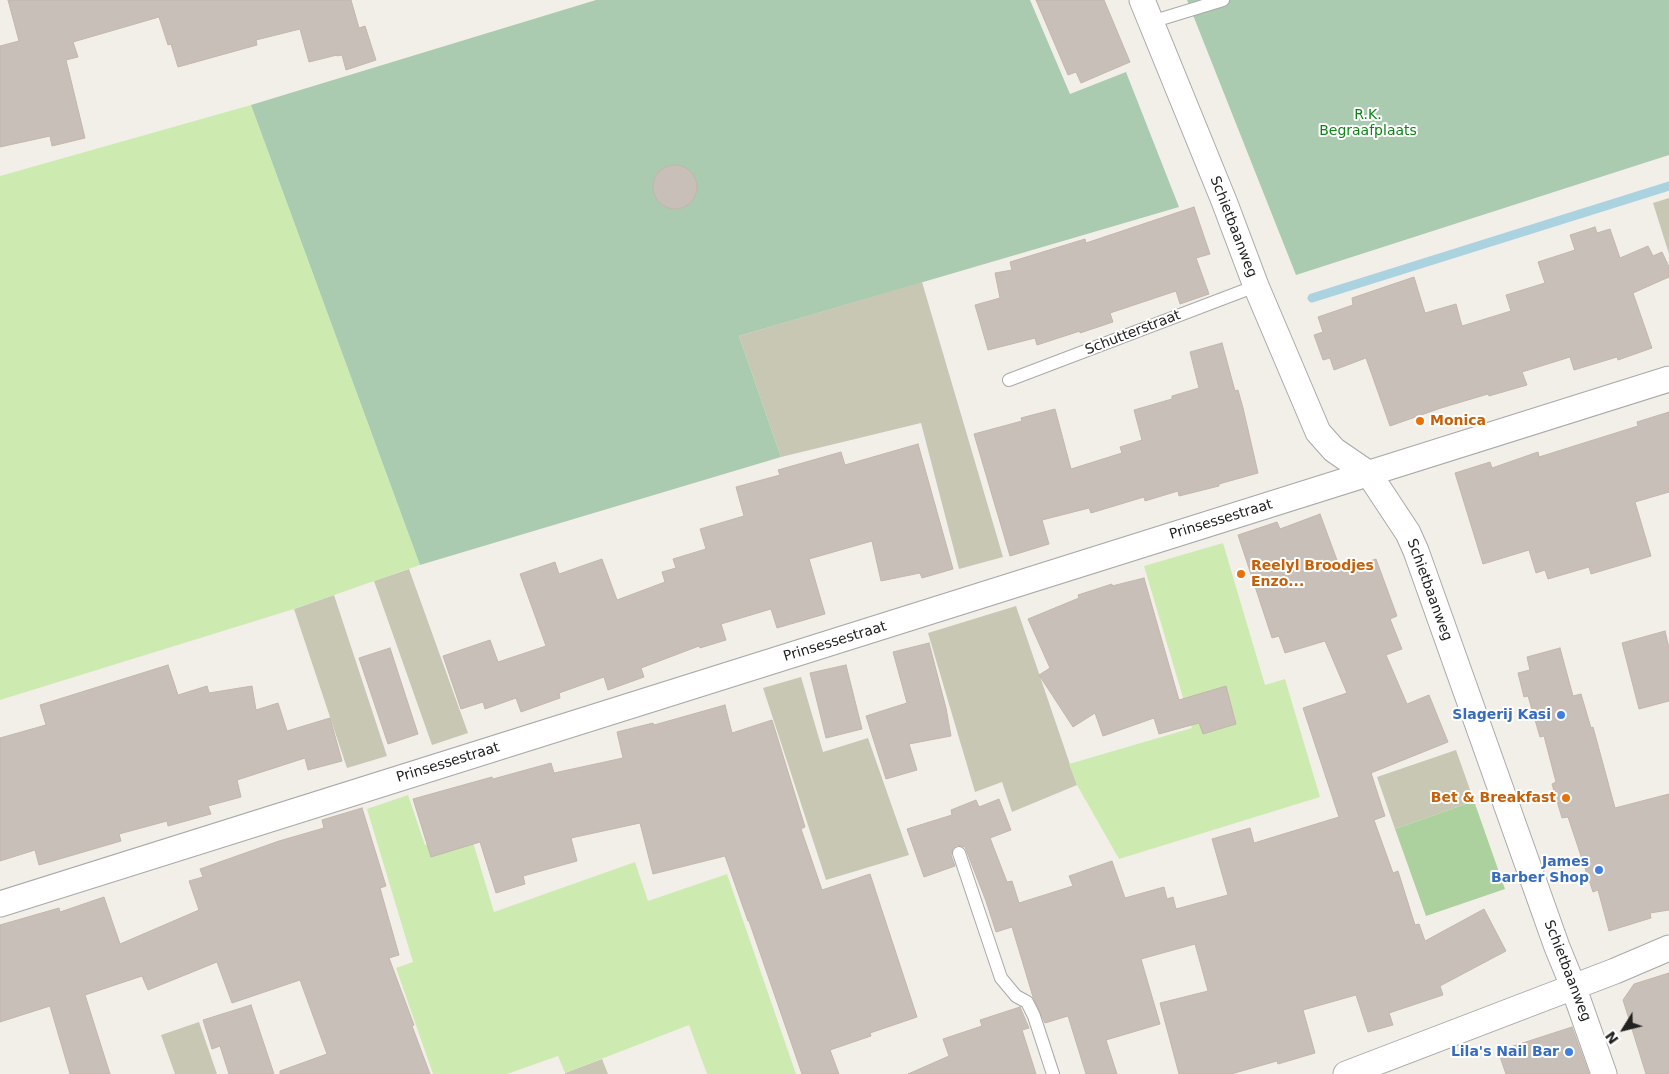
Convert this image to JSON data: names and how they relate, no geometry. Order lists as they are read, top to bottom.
{
  "streets": {
    "street": ["Schietbaanweg", "Prinsessestraat"],
    "lane": ["Schutterstraat"]
  },
  "crossings": [
    ["Schietbaanweg", "Schutterstraat"],
    ["Schietbaanweg", "Prinsessestraat"]
  ],
  "parks": ["R.K. Begraafplaats"],
  "places": [
    "Monica",
    "Reelyl Broodjes Enzo...",
    "Slagerij Kasi",
    "Bet & Breakfast",
    "James Barber Shop",
    "Lila's Nail Bar"
  ],
  "north": "bottom left"
}
